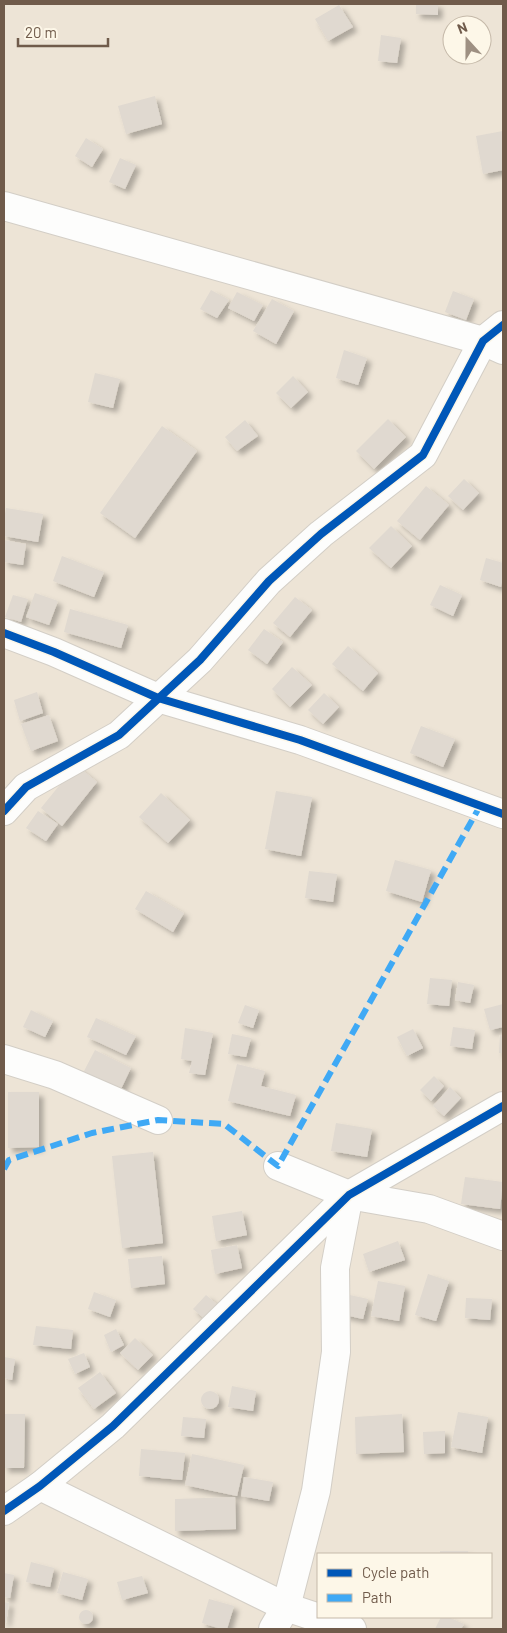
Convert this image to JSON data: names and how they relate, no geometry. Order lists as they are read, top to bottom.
{
  "legend": ["Cycle path", "Path"],
  "scale_bar": "20 m",
  "north": "top"
}
